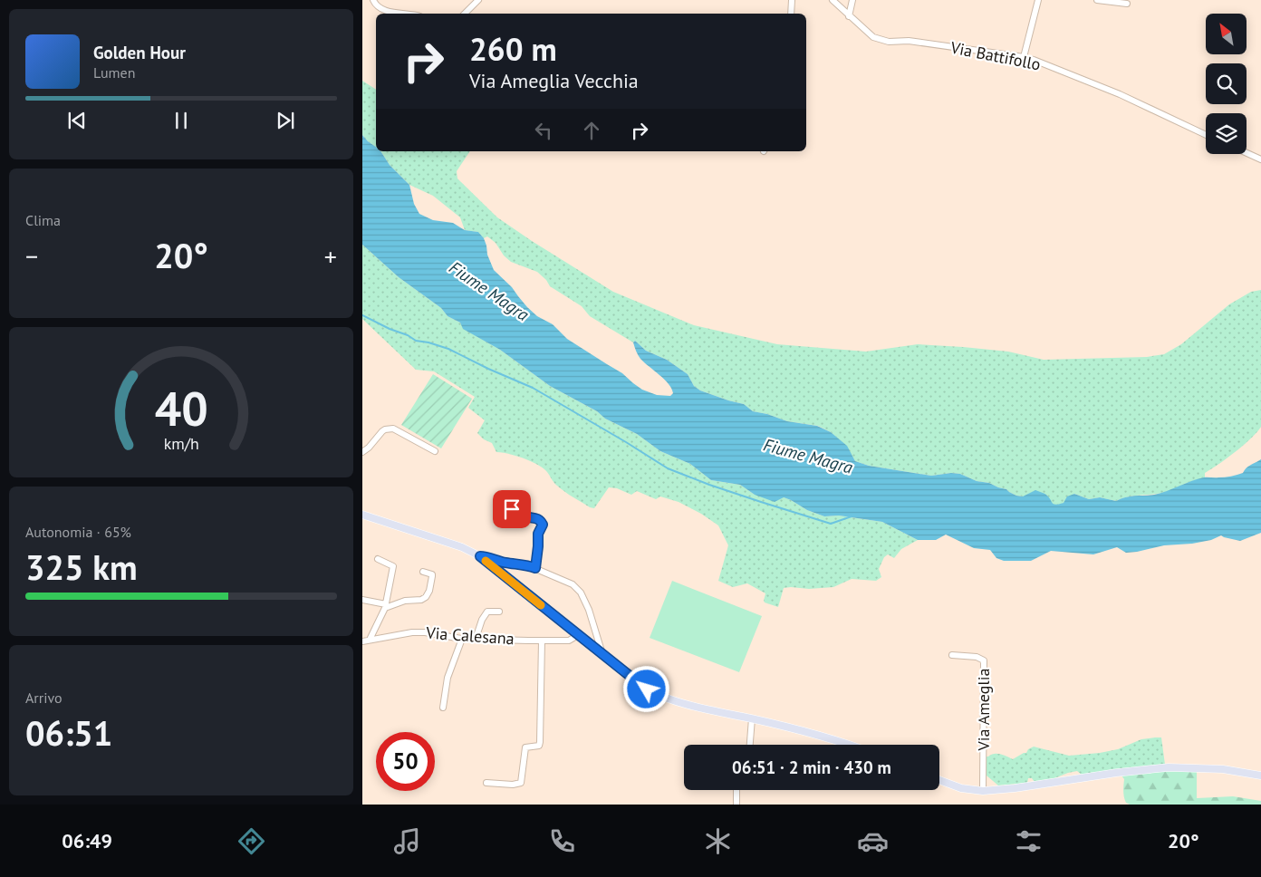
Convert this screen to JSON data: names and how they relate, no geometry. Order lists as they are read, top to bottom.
{
  "streets": {
    "street": ["Via Battifollo", "Via Calesana", "Via Ameglia"]
  },
  "water": ["Fiume Magra"],
  "north": "top left",
  "page": {
    "turn": ["260 m", "Via Ameglia Vecchia"],
    "song": ["Golden Hour", "Lumen"],
    "tile": [
      "Clima",
      ["Autonomia · 65%", "325 km"],
      ["Arrivo", "06:51"]
    ],
    "heat": ["−", "20°", "+"],
    "limit": "50",
    "trip": "06:51 · 2 min · 430 m",
    "tabs": ["06:49", "20°"],
    "gauge": ["40", "km/h"]
  }
}
